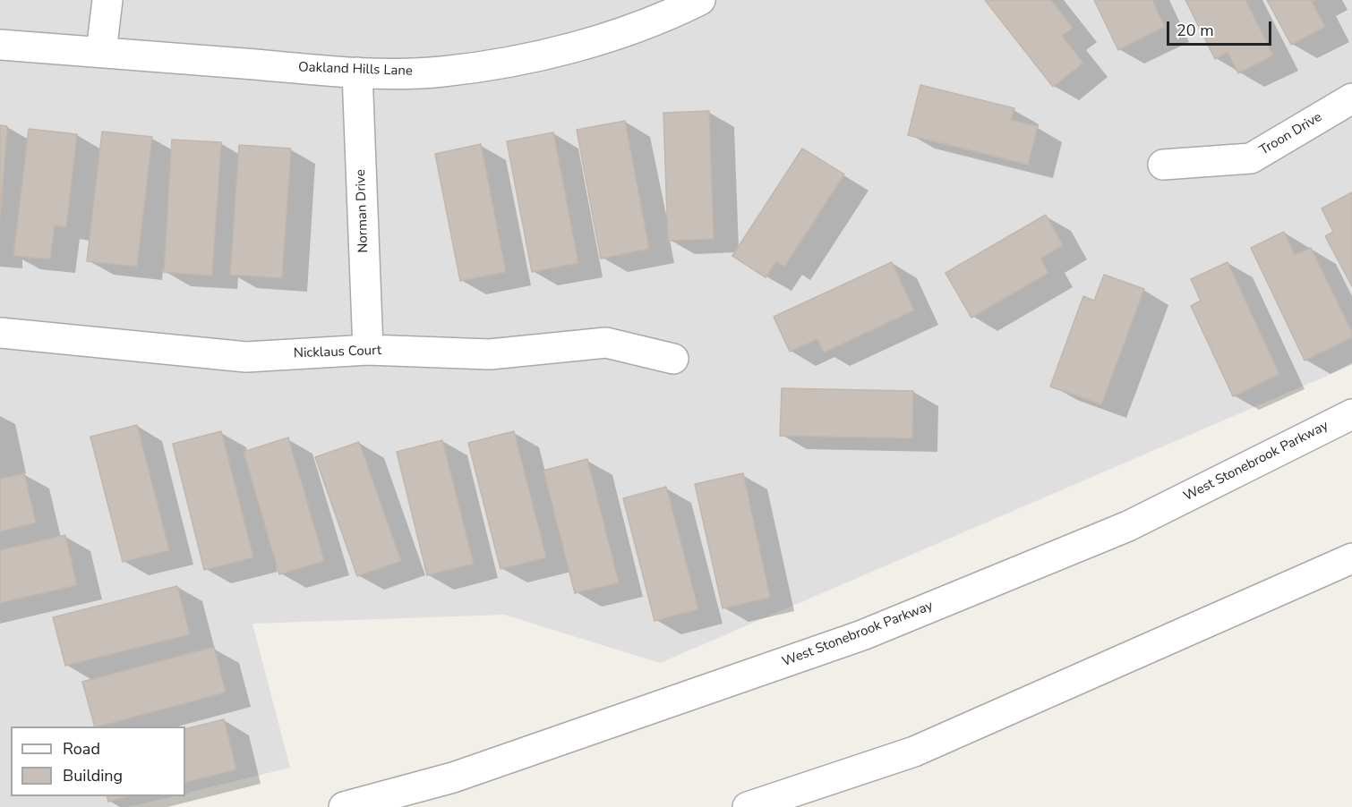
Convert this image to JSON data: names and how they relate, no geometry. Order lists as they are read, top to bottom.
{
  "streets": {
    "street": [
      "Oakland Hills Lane",
      "Troon Drive",
      "Norman Drive",
      "Nicklaus Court",
      "West Stonebrook Parkway"
    ]
  },
  "crossings": [
    ["Oakland Hills Lane", "Norman Drive"],
    ["Norman Drive", "Nicklaus Court"]
  ],
  "legend": ["Road", "Building"],
  "scale_bar": "20 m"
}
